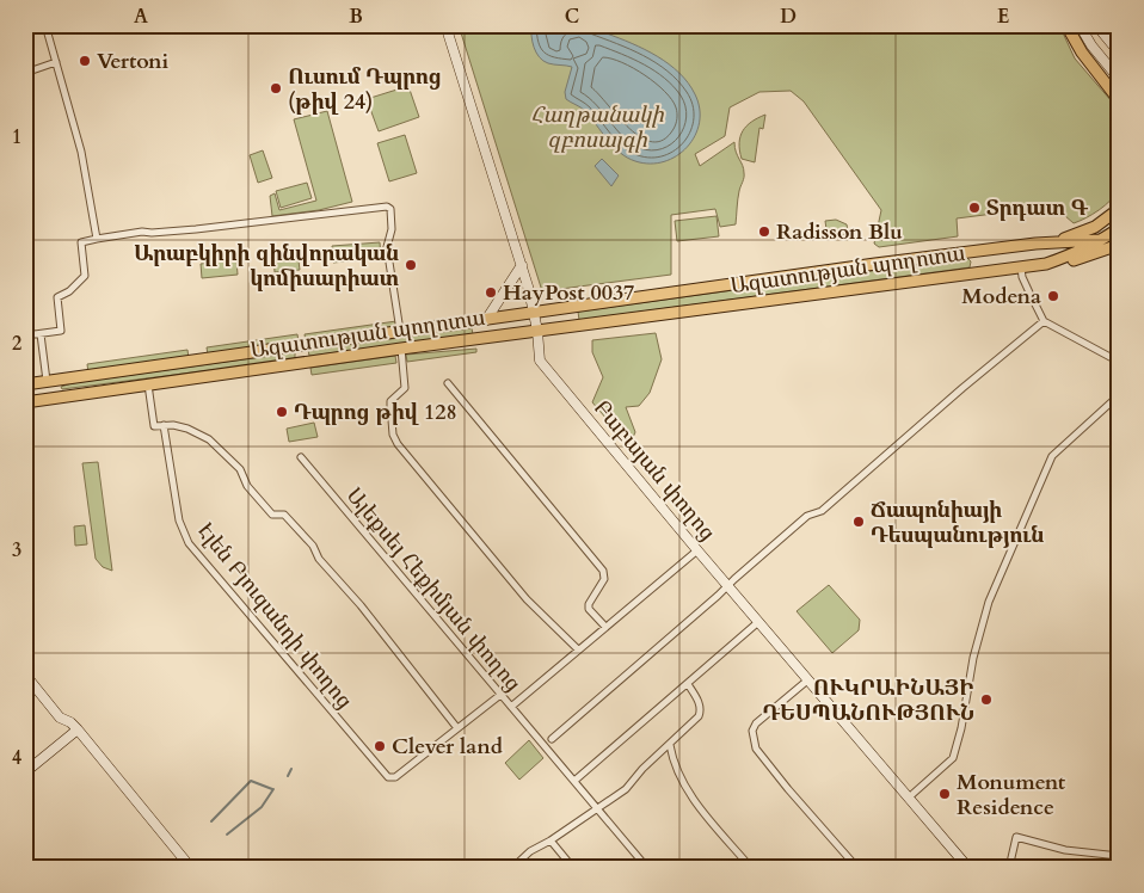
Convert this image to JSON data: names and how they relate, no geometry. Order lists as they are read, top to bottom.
{
  "streets": {
    "main road": ["Ազատության պողոտա"],
    "street": ["Բաբայան փողոց", "Ալեքսեյ Հեքիմյան փողոց", "Էլեն Բյուզանդի փողոց"]
  },
  "crossings": [
    ["Ազատության պողոտա", "Բաբայան փողոց"]
  ],
  "parks": ["Հաղթանակի զբոսայգի"],
  "places": [
    "Vertoni",
    "Ուսում Դպրոց (թիվ 24)",
    "Տրդատ Գ",
    "Radisson Blu",
    "Արաբկիրի զինվորական կոմիսարիատ",
    "HayPost 0037",
    "Modena",
    "Դպրոց թիվ 128",
    "Ճապոնիայի Դեսպանություն",
    "ՈՒԿՐԱԻՆԱՅԻ ԴԵՍՊԱՆՈՒԹՅՈՒՆ",
    "Clever land",
    "Monument Residence"
  ],
  "grid": {
    "columns": [
      "A",
      "B",
      "C",
      "D",
      "E"
    ],
    "rows": [
      "1",
      "2",
      "3",
      "4"
    ]
  }
}
